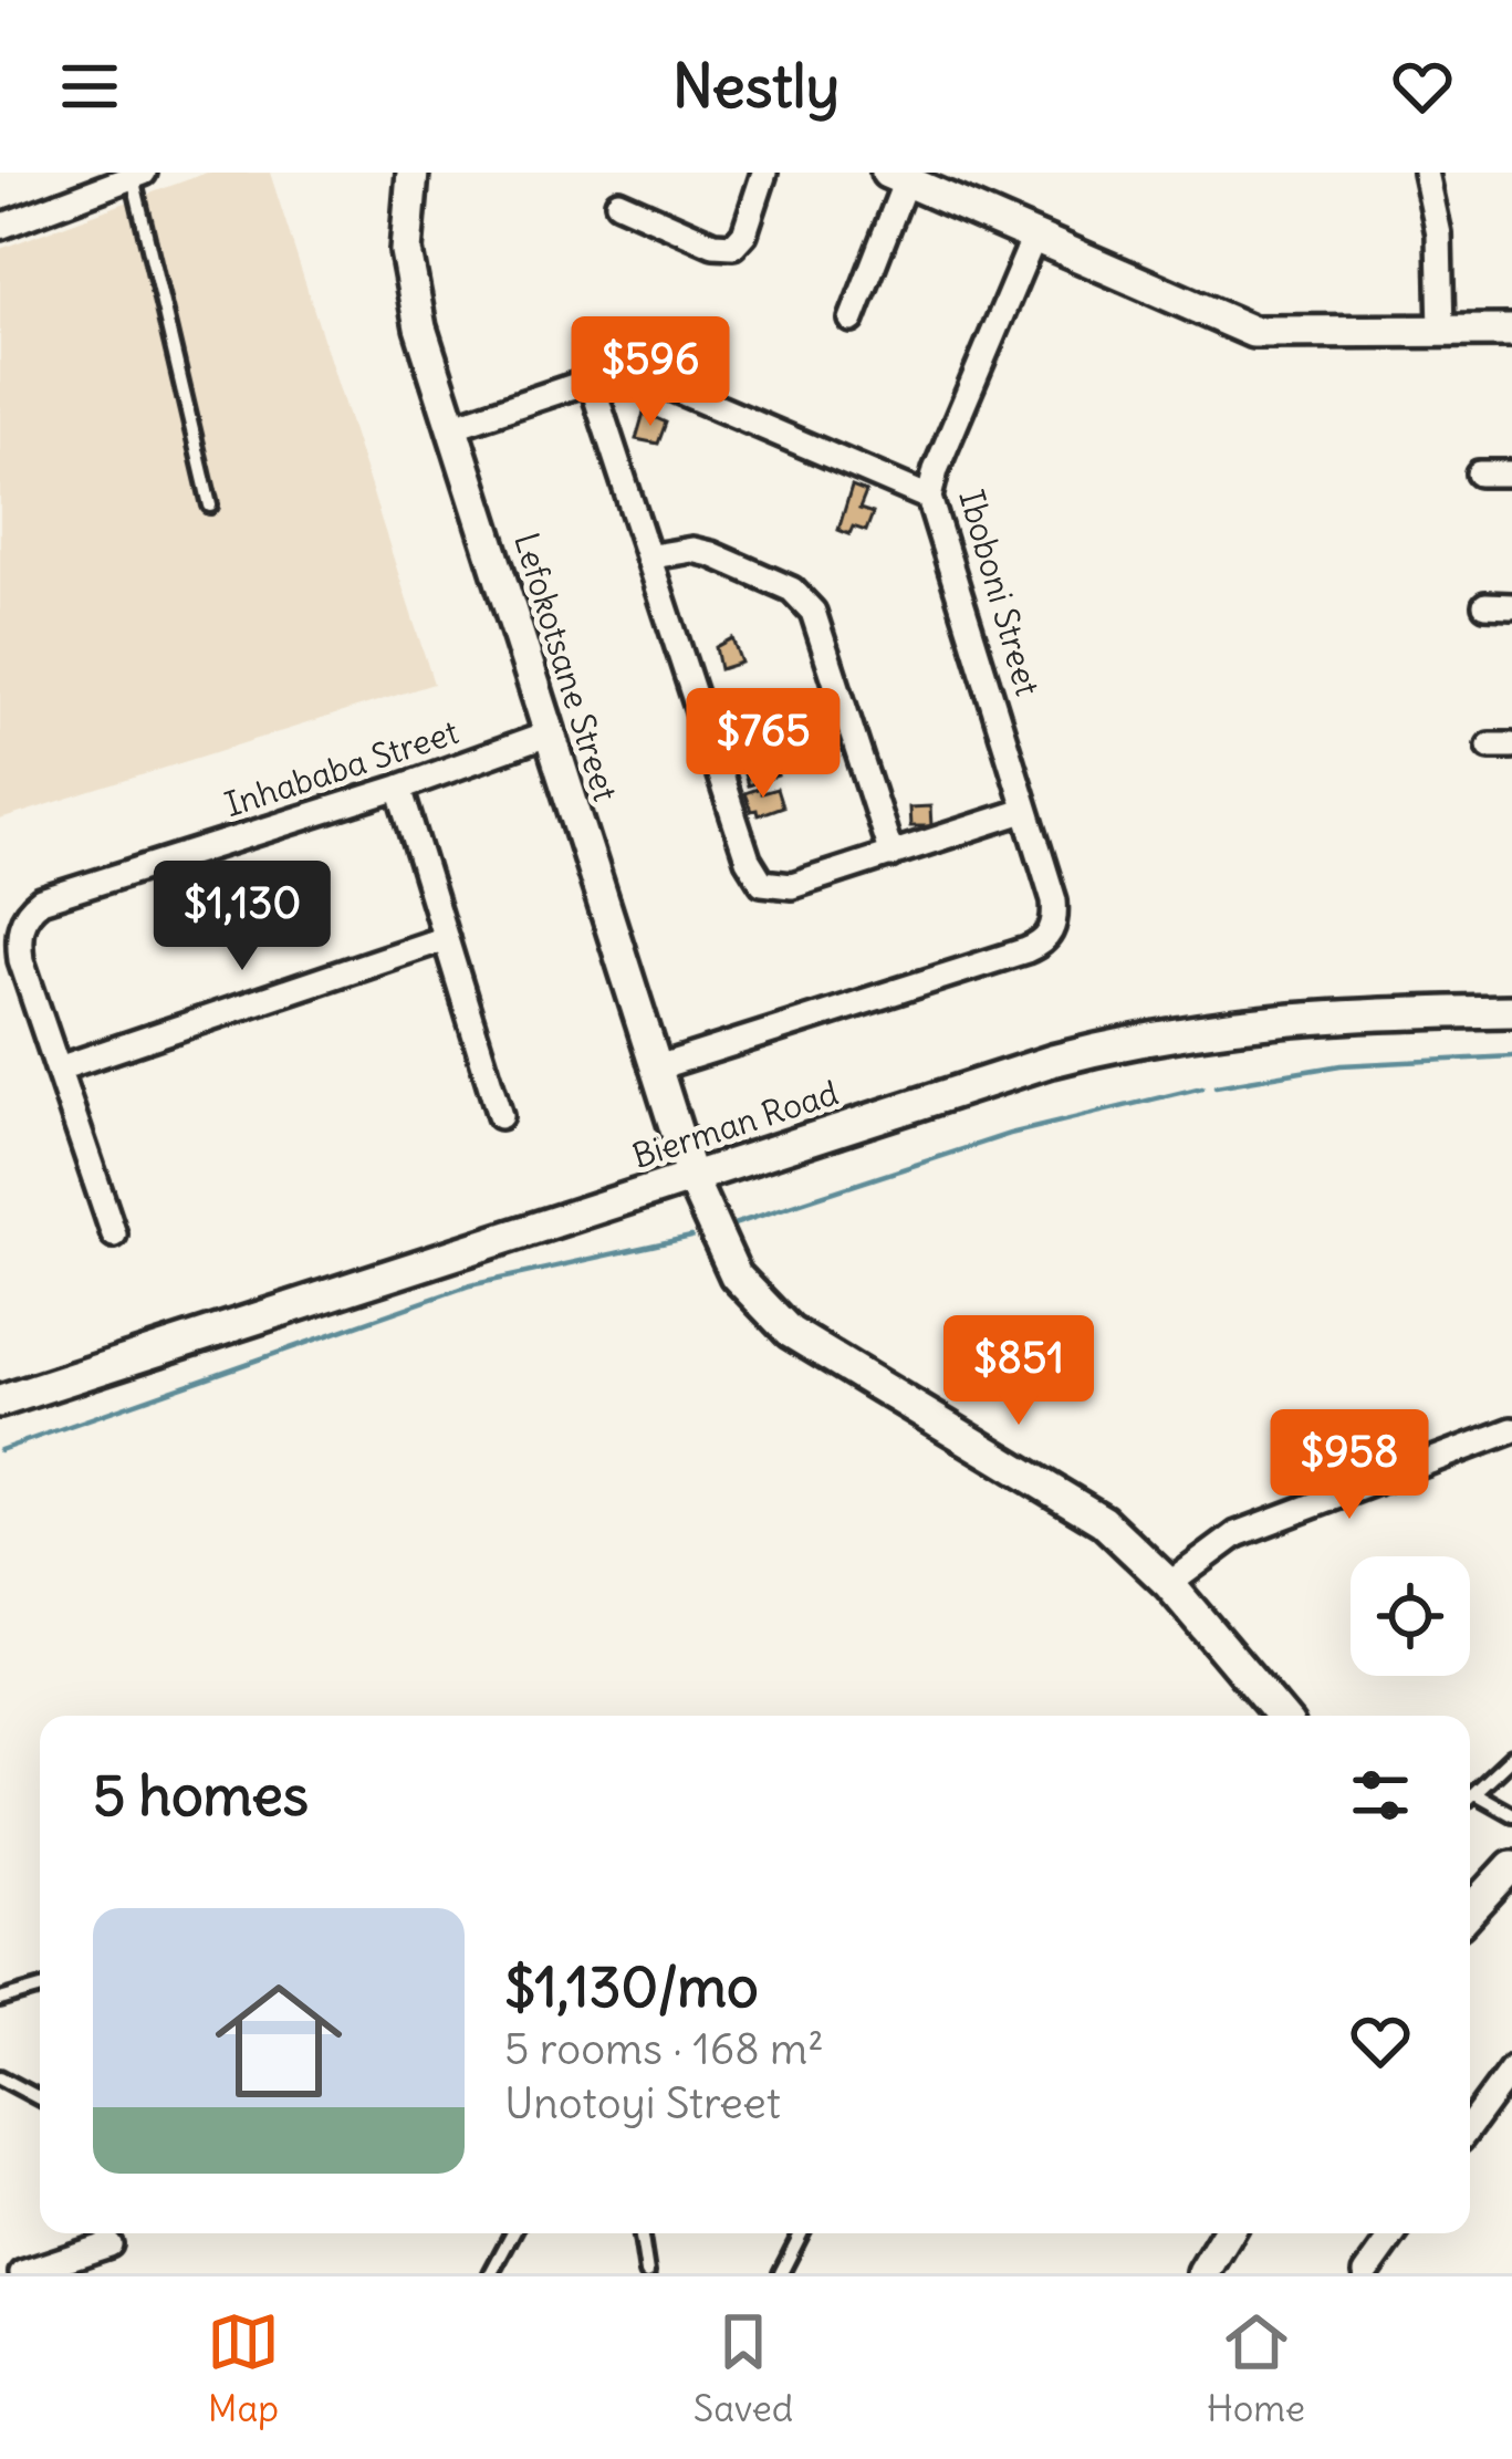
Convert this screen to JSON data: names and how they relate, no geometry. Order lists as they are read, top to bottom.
{
  "streets": {
    "street": [
      "Iboboni Street",
      "Lefokotsane Street",
      "Inhababa Street",
      "Bierman Road"
    ]
  },
  "crossings": [
    ["Iboboni Street", "Lefokotsane Street"],
    ["Lefokotsane Street", "Inhababa Street"],
    ["Lefokotsane Street", "Bierman Road"]
  ],
  "page": {
    "header": "Nestly",
    "price": [
      "$596",
      "$765",
      "$1,130",
      "$851",
      "$958"
    ],
    "heading": "5 homes",
    "list": [
      {
        "name": "$1,130/mo",
        "note": "5 rooms · 168 m² · Unotoyi Street"
      }
    ],
    "tabs": ["Map", "Saved", "Home"]
  }
}
